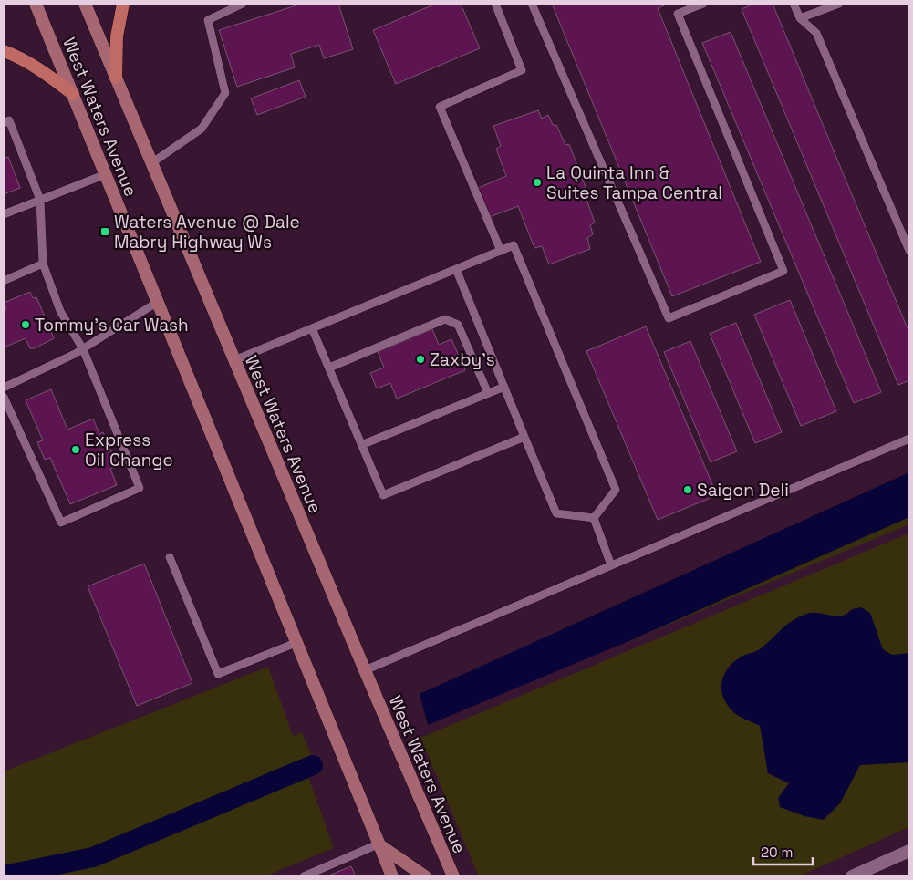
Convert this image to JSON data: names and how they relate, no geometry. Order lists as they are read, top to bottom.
{
  "streets": {
    "main road": ["West Waters Avenue"]
  },
  "places": {
    "other": [
      "La Quinta Inn & Suites Tampa Central",
      "Tommy's Car Wash",
      "Zaxby's",
      "Express Oil Change",
      "Saigon Deli"
    ],
    "transit": ["Waters Avenue @ Dale Mabry Highway Ws"]
  },
  "scale_bar": "20 m"
}
